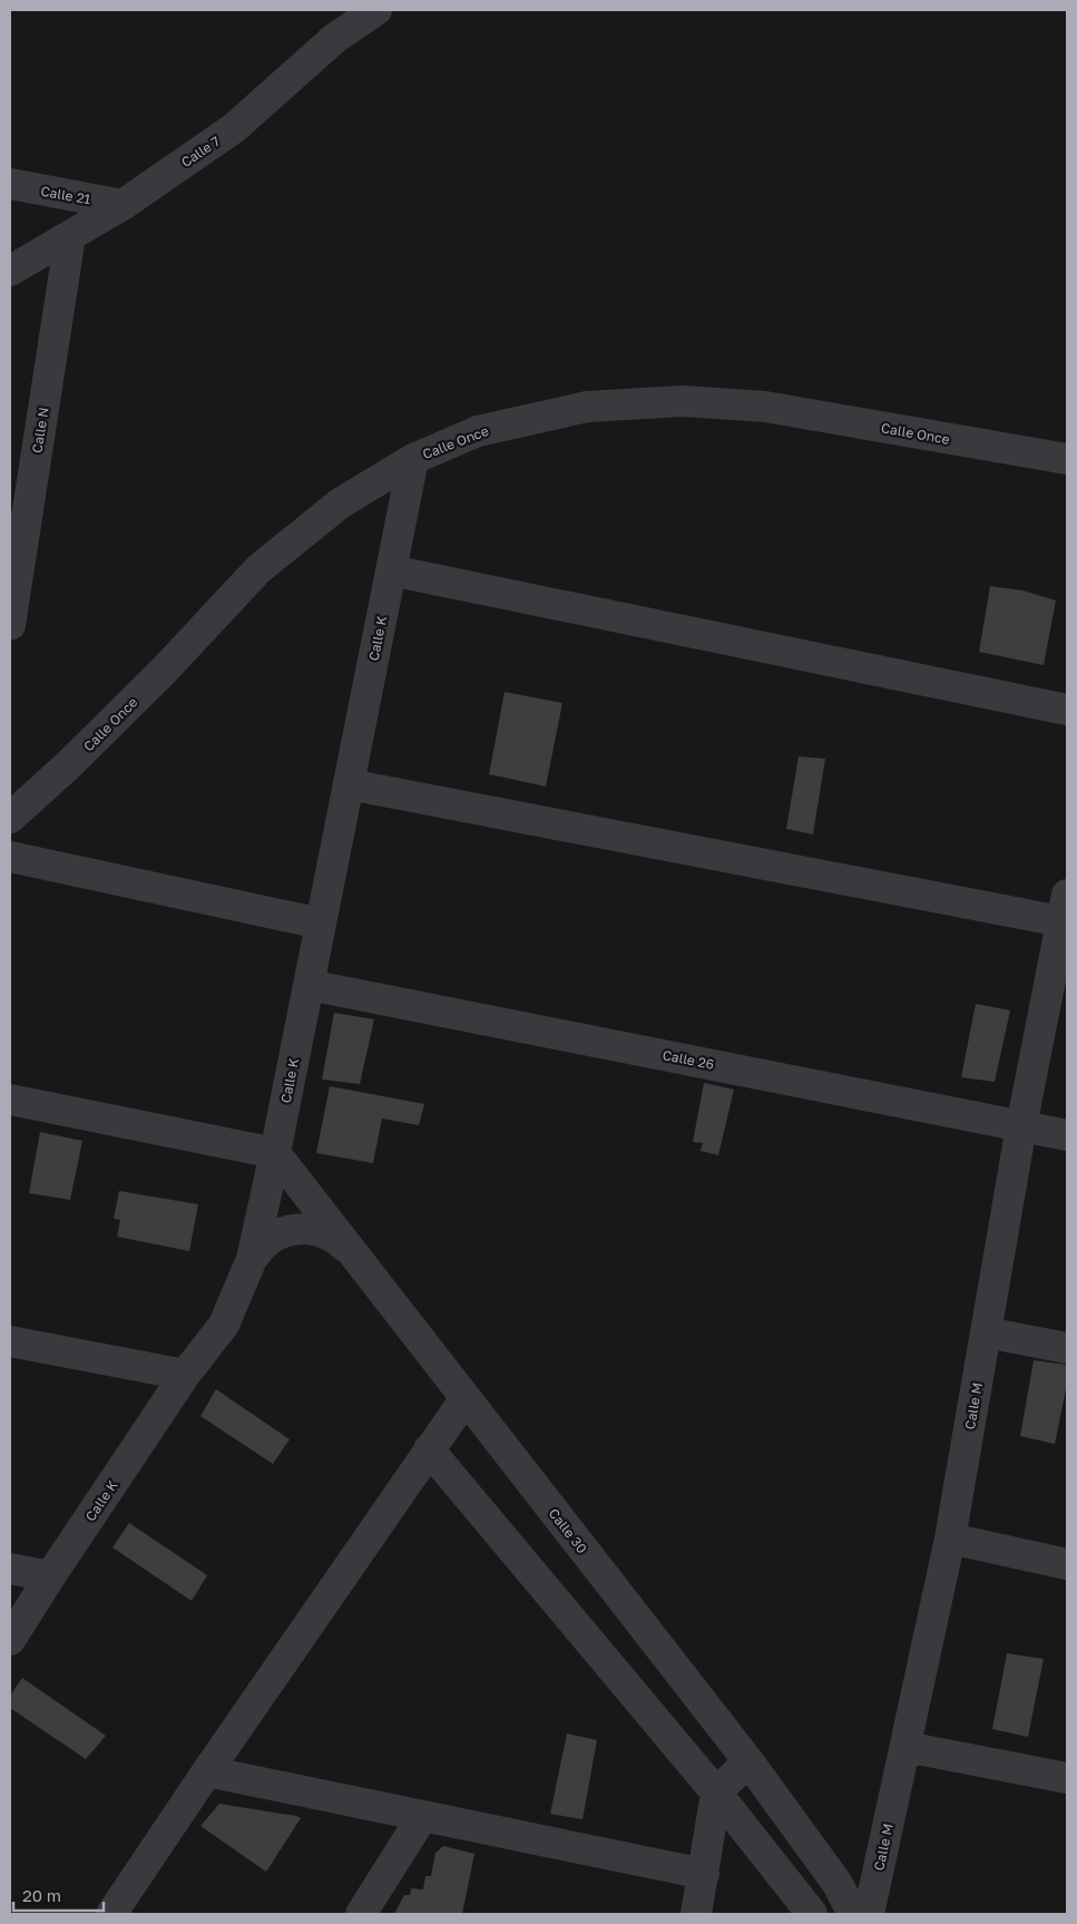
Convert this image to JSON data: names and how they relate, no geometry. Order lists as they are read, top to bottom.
{
  "streets": {
    "street": [
      "Calle 7",
      "Calle 21",
      "Calle N",
      "Calle Once",
      "Calle K",
      "Calle 26",
      "Calle M",
      "Calle 30"
    ]
  },
  "crossings": [
    ["Calle 7", "Calle 21"],
    ["Calle 7", "Calle N"],
    ["Calle Once", "Calle K"],
    ["Calle K", "Calle 26"],
    ["Calle K", "Calle 30"],
    ["Calle 26", "Calle M"]
  ],
  "scale_bar": "20 m"
}
